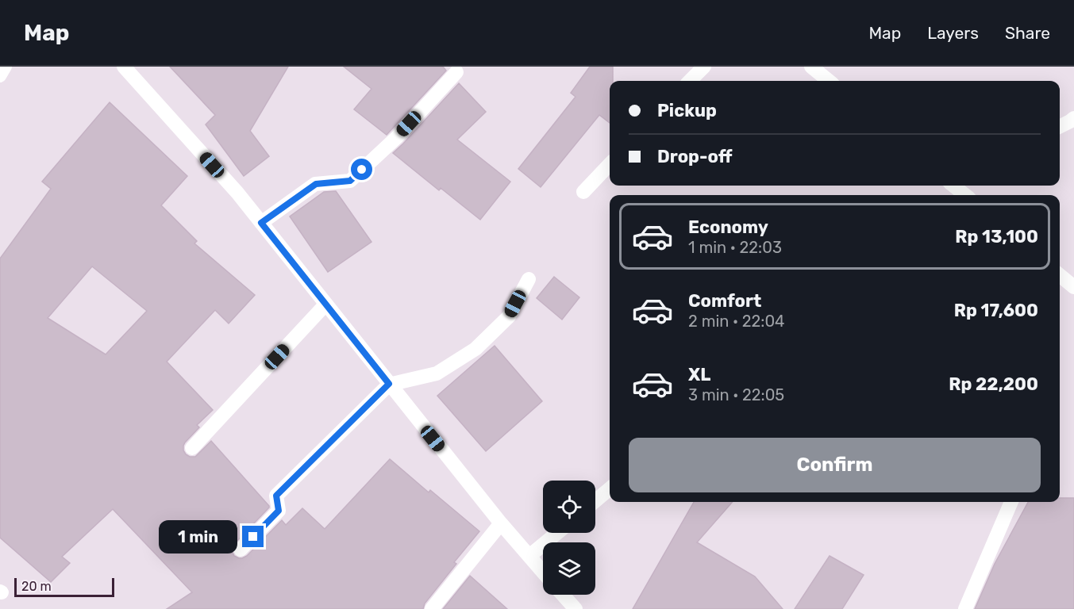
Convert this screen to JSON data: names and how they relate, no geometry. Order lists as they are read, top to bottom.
{
  "scale_bar": "20 m",
  "page": {
    "header": "Map",
    "nav": ["Map", "Layers", "Share"],
    "banner": ["Pickup", "Drop-off"],
    "list": [
      {
        "name": "Economy",
        "note": "1 min · 22:03",
        "value": "Rp 13,100"
      },
      {
        "name": "Comfort",
        "note": "2 min · 22:04",
        "value": "Rp 17,600"
      },
      {
        "name": "XL",
        "note": "3 min · 22:05",
        "value": "Rp 22,200"
      }
    ],
    "buttons": "Confirm",
    "bubble": "1 min",
    "scale": "20 m"
  }
}
